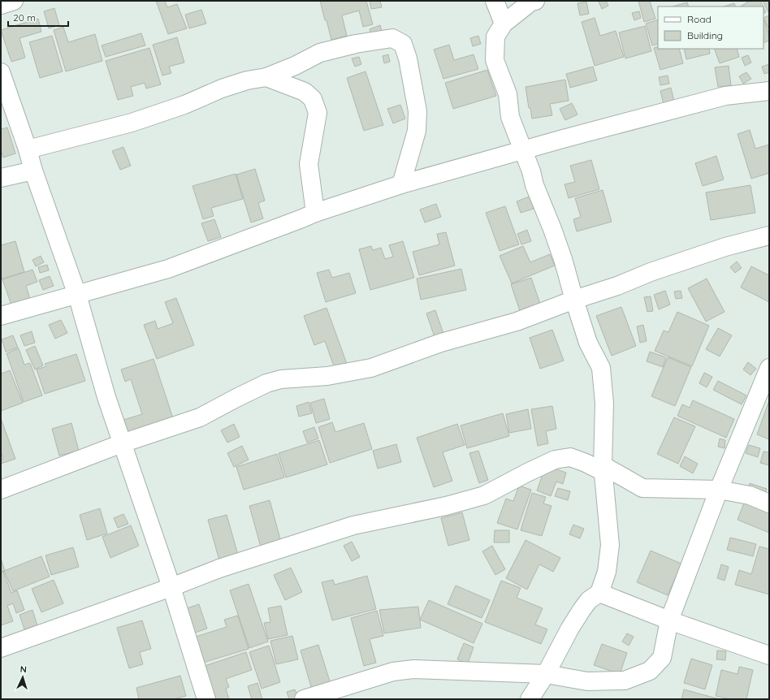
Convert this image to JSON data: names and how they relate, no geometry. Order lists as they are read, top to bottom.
{
  "legend": ["Road", "Building"],
  "scale_bar": "20 m",
  "north": "top"
}
